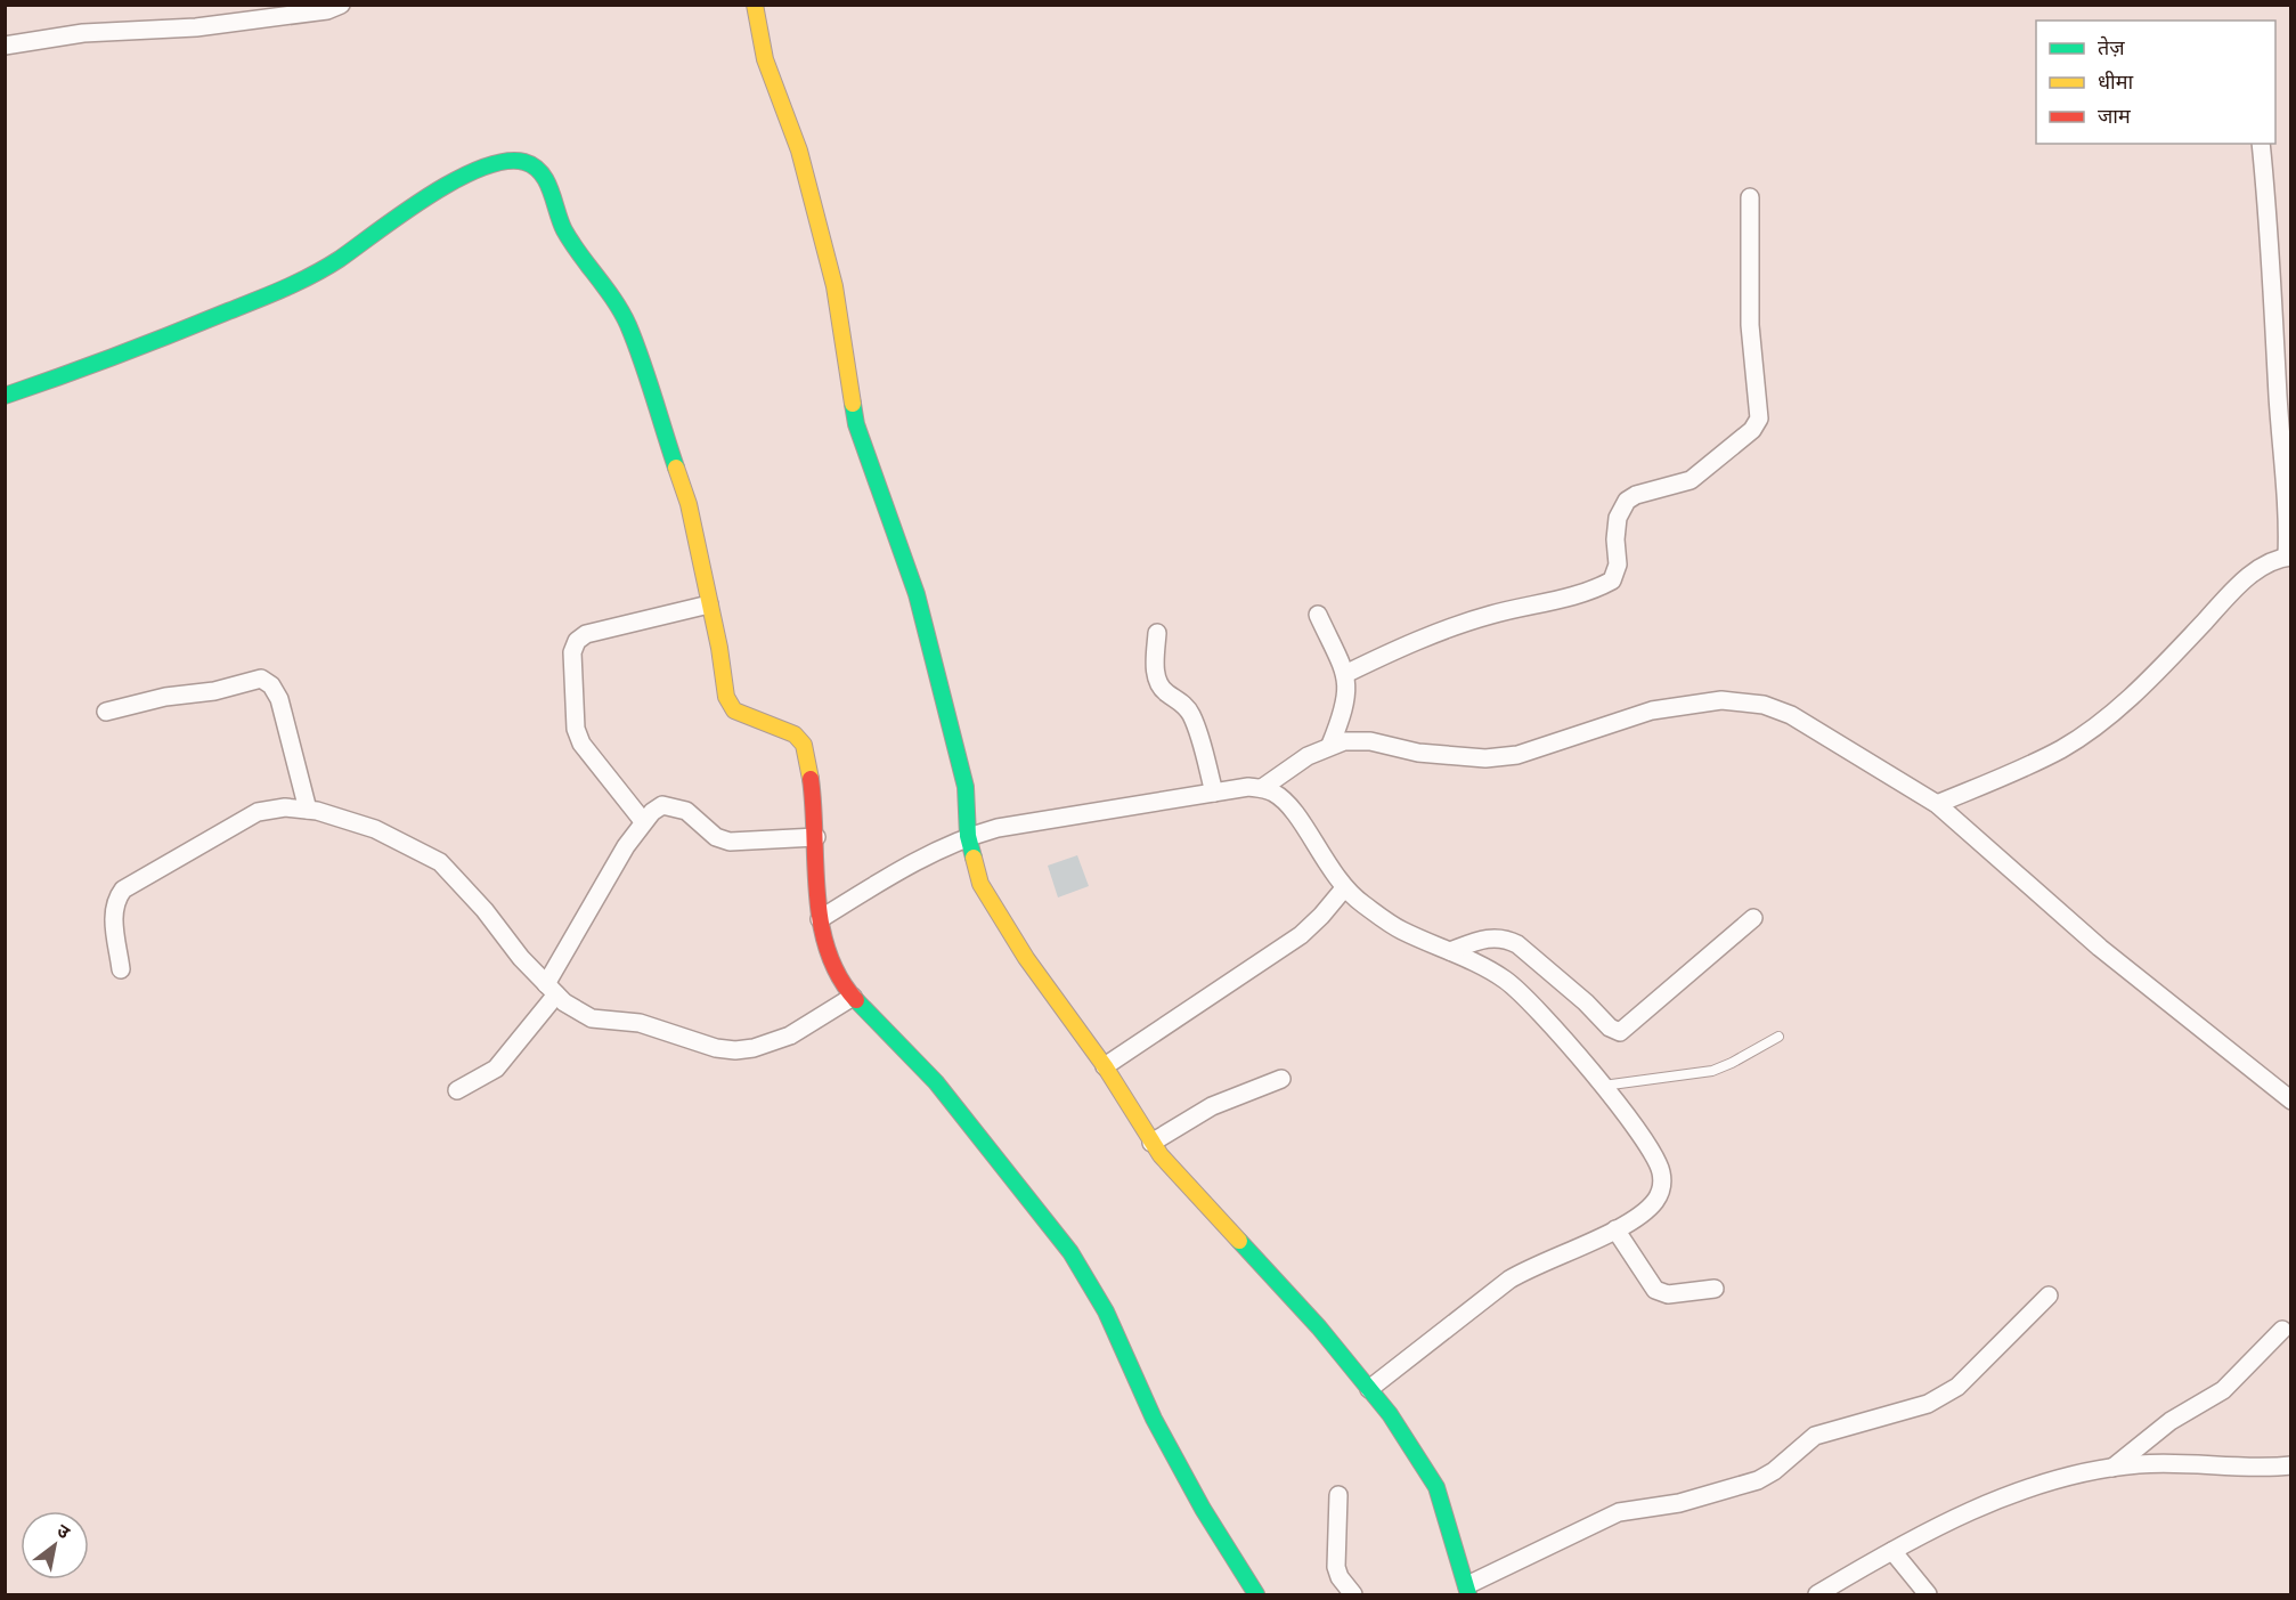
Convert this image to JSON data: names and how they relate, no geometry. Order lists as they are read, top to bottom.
{
  "legend": ["तेज़", "धीमा", "जाम"],
  "north": "top right"
}
